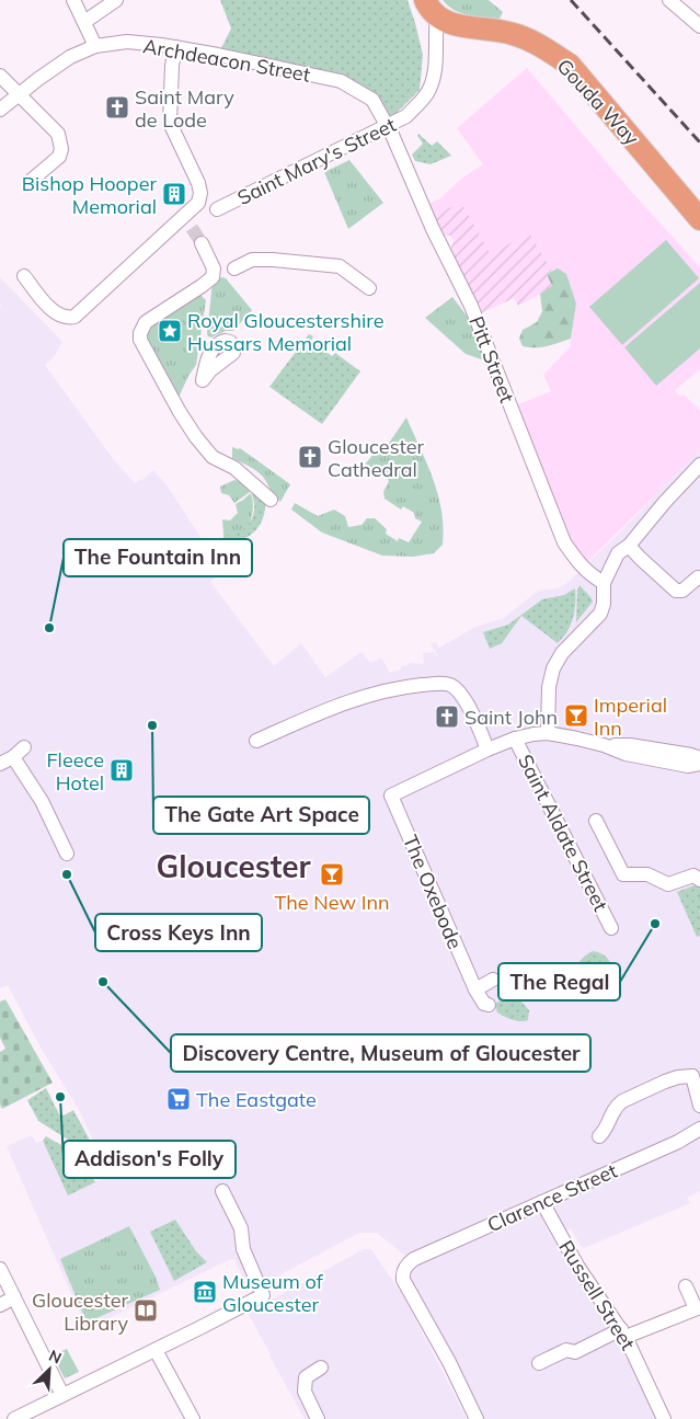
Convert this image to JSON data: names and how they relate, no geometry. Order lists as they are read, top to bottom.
{
  "streets": {
    "main road": ["Gouda Way"],
    "street": [
      "Archdeacon Street",
      "Saint Mary's Street",
      "Pitt Street",
      "Saint Aldate Street",
      "The Oxebode",
      "Clarence Street",
      "Russell Street"
    ]
  },
  "crossings": [
    ["Archdeacon Street", "Saint Mary's Street"],
    ["Archdeacon Street", "Pitt Street"],
    ["Gouda Way", "Saint Mary's Street"],
    ["Saint Mary's Street", "Pitt Street"],
    ["Clarence Street", "Russell Street"]
  ],
  "districts": ["Gloucester"],
  "places": {
    "church": ["Saint Mary de Lode", "Gloucester Cathedral", "Saint John"],
    "building": ["Bishop Hooper Memorial", "Fleece Hotel"],
    "place": ["Royal Gloucestershire Hussars Memorial"],
    "other": [
      "The Fountain Inn",
      "The Gate Art Space",
      "Cross Keys Inn",
      "The Regal",
      "Discovery Centre, Museum of Gloucester",
      "Addison's Folly"
    ],
    "bar": ["Imperial Inn", "The New Inn"],
    "supermarket": ["The Eastgate"],
    "museum": ["Museum of Gloucester"],
    "library": ["Gloucester Library"]
  },
  "north": "top right"
}
